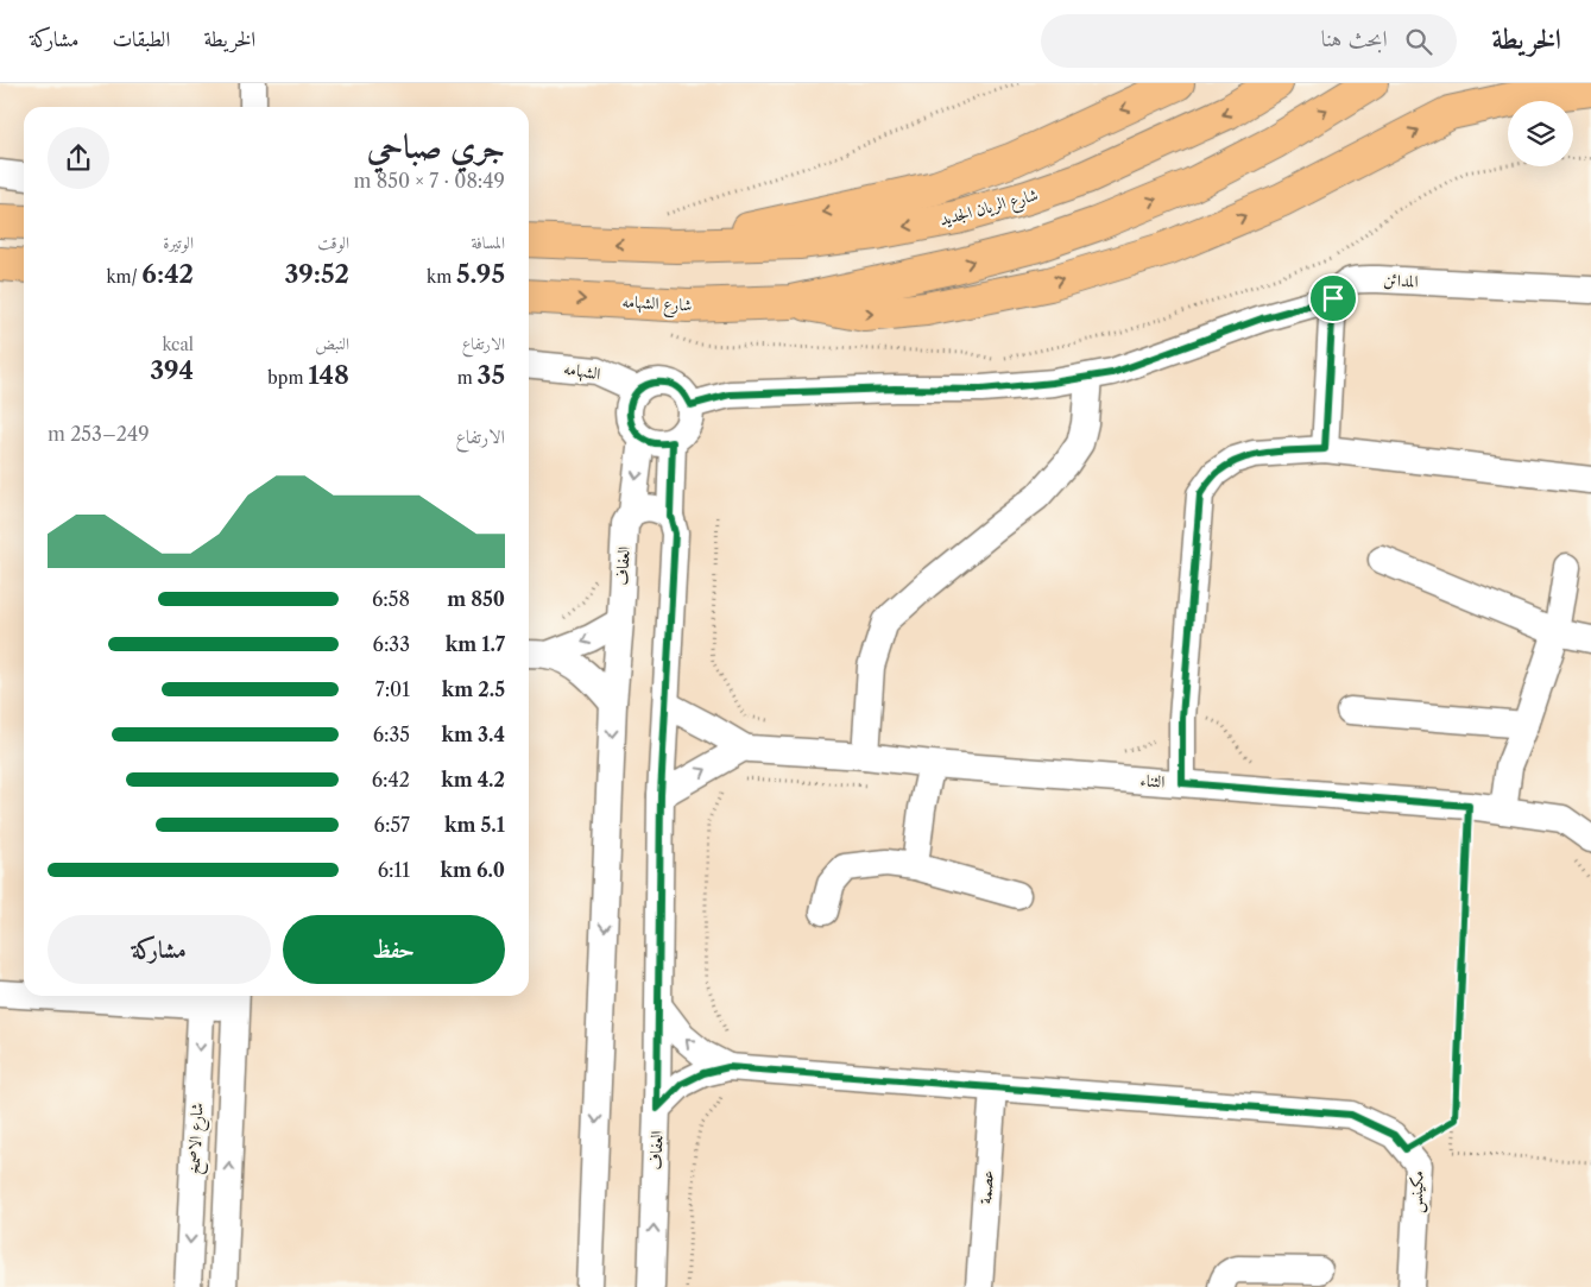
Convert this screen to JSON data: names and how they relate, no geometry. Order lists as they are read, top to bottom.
{
  "streets": {
    "main road": ["شارع الريان الجديد", "شارع الشهامه"],
    "street": [
      "المدائن",
      "الشهامه",
      "العفاف",
      "الثناء",
      "شارع الاصمخ",
      "عصمة",
      "مكينس"
    ]
  },
  "crossings": [
    ["الشهامه", "العفاف"],
    ["العفاف", "الثناء"],
    ["العفاف", "مكينس"],
    ["عصمة", "مكينس"]
  ],
  "page": {
    "header": "الخريطة",
    "search": "ابحث هنا",
    "nav": ["الخريطة", "الطبقات", "مشاركة"],
    "heading": ["جري صباحي", "08:49 · 7 × 850 m"],
    "stats": [
      ["المسافة", "5.95 km"],
      ["الوقت", "39:52"],
      ["الوتيرة", "6:42 /km"],
      ["الارتفاع", "35 m"],
      ["النبض", "148 bpm"],
      ["kcal", "394"]
    ],
    "chart": ["الارتفاع", "249–253 m"],
    "list": [
      {
        "name": "850 m",
        "note": "6:58"
      },
      {
        "name": "1.7 km",
        "note": "6:33"
      },
      {
        "name": "2.5 km",
        "note": "7:01"
      },
      {
        "name": "3.4 km",
        "note": "6:35"
      },
      {
        "name": "4.2 km",
        "note": "6:42"
      },
      {
        "name": "5.1 km",
        "note": "6:57"
      },
      {
        "name": "6.0 km",
        "note": "6:11"
      }
    ],
    "buttons": ["حفظ", "مشاركة"]
  }
}
